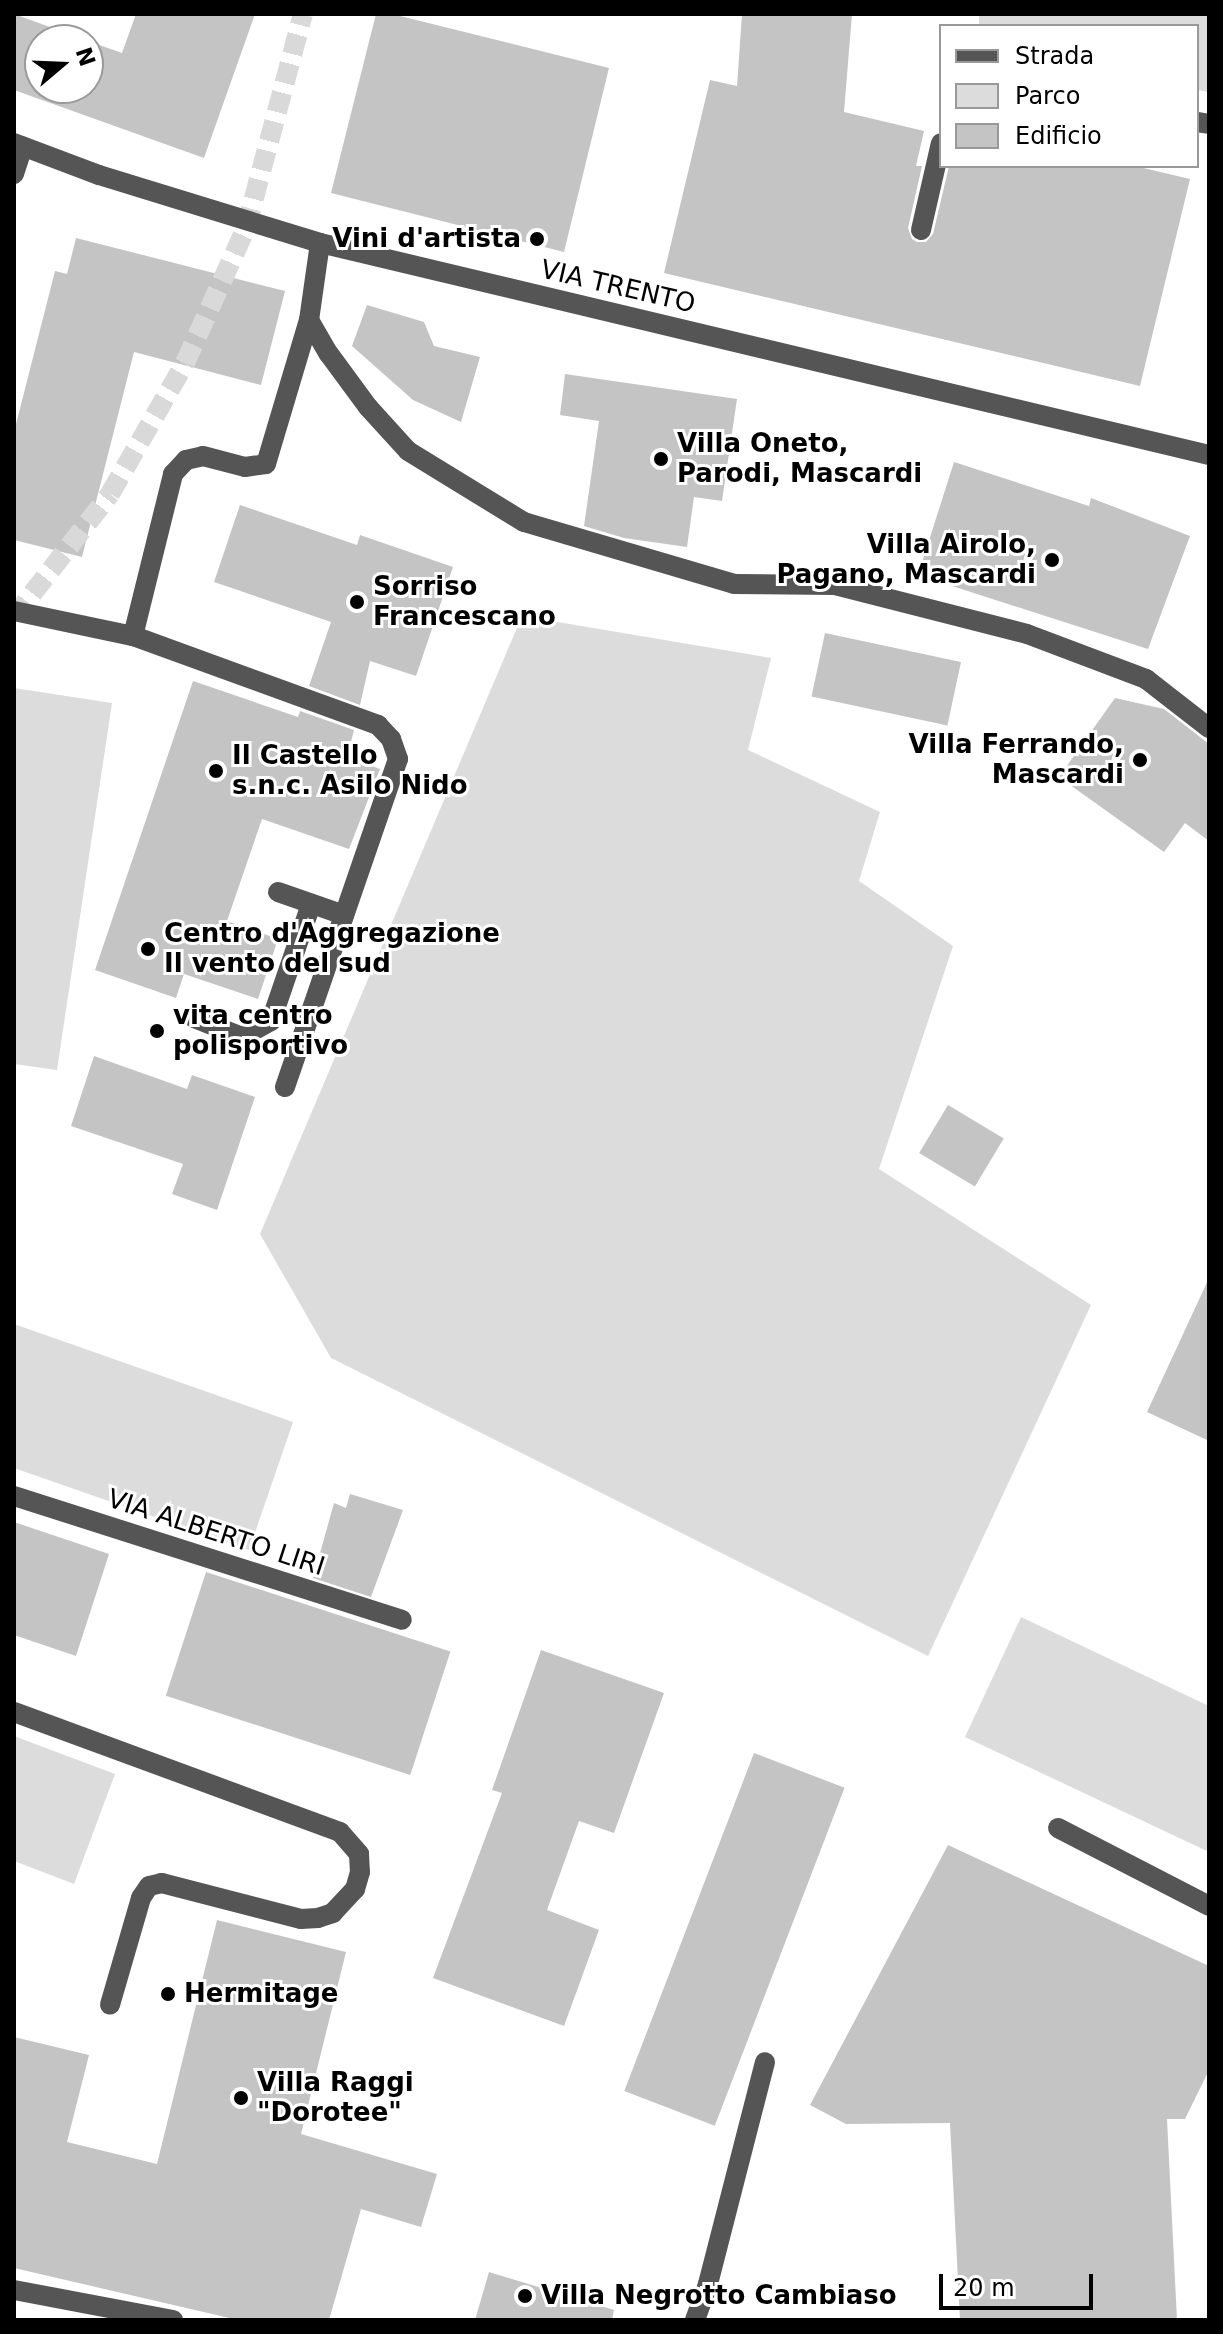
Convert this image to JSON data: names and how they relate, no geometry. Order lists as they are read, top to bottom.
{
  "streets": {
    "street": ["VIA TRENTO", "VIA ALBERTO LIRI"]
  },
  "places": [
    "Vini d'artista",
    "Villa Oneto, Parodi, Mascardi",
    "Villa Airolo, Pagano, Mascardi",
    "Sorriso Francescano",
    "Villa Ferrando, Mascardi",
    "Il Castello s.n.c. Asilo Nido",
    "Centro d'Aggregazione Il vento del sud",
    "vita centro polisportivo",
    "Hermitage",
    "Villa Raggi \"Dorotee\"",
    "Villa Negrotto Cambiaso"
  ],
  "legend": ["Strada", "Parco", "Edificio"],
  "scale_bar": "20 m",
  "north": "right"
}
